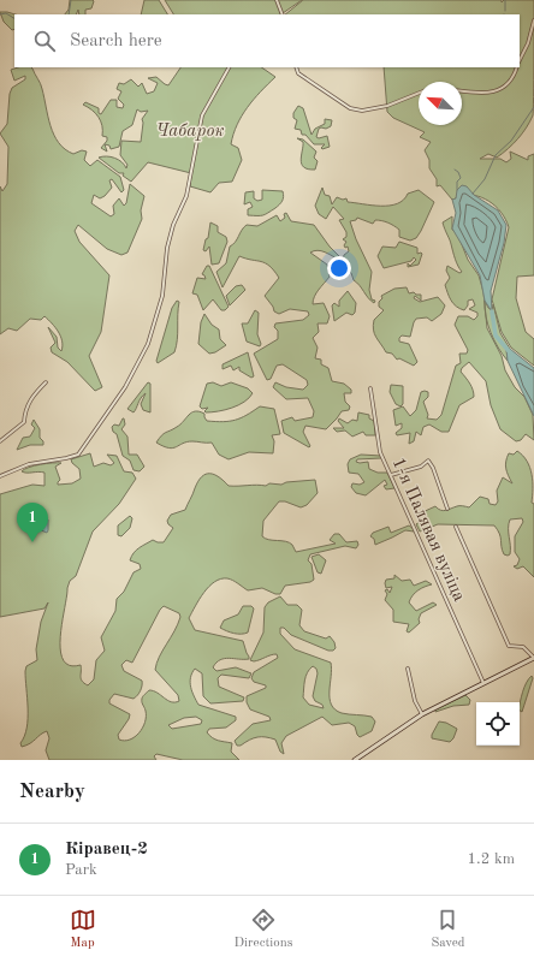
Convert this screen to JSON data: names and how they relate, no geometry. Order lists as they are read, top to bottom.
{
  "streets": {
    "street": ["1-я Палявая вуліца"]
  },
  "parks": ["Чабарок"],
  "north": "top left",
  "page": {
    "search": "Search here",
    "pins": "1",
    "heading": "Nearby",
    "list": [
      {
        "mark": "1",
        "name": "Кіравец-2",
        "note": "Park",
        "value": "1.2 km"
      }
    ],
    "nav": ["Map", "Directions", "Saved"]
  }
}
